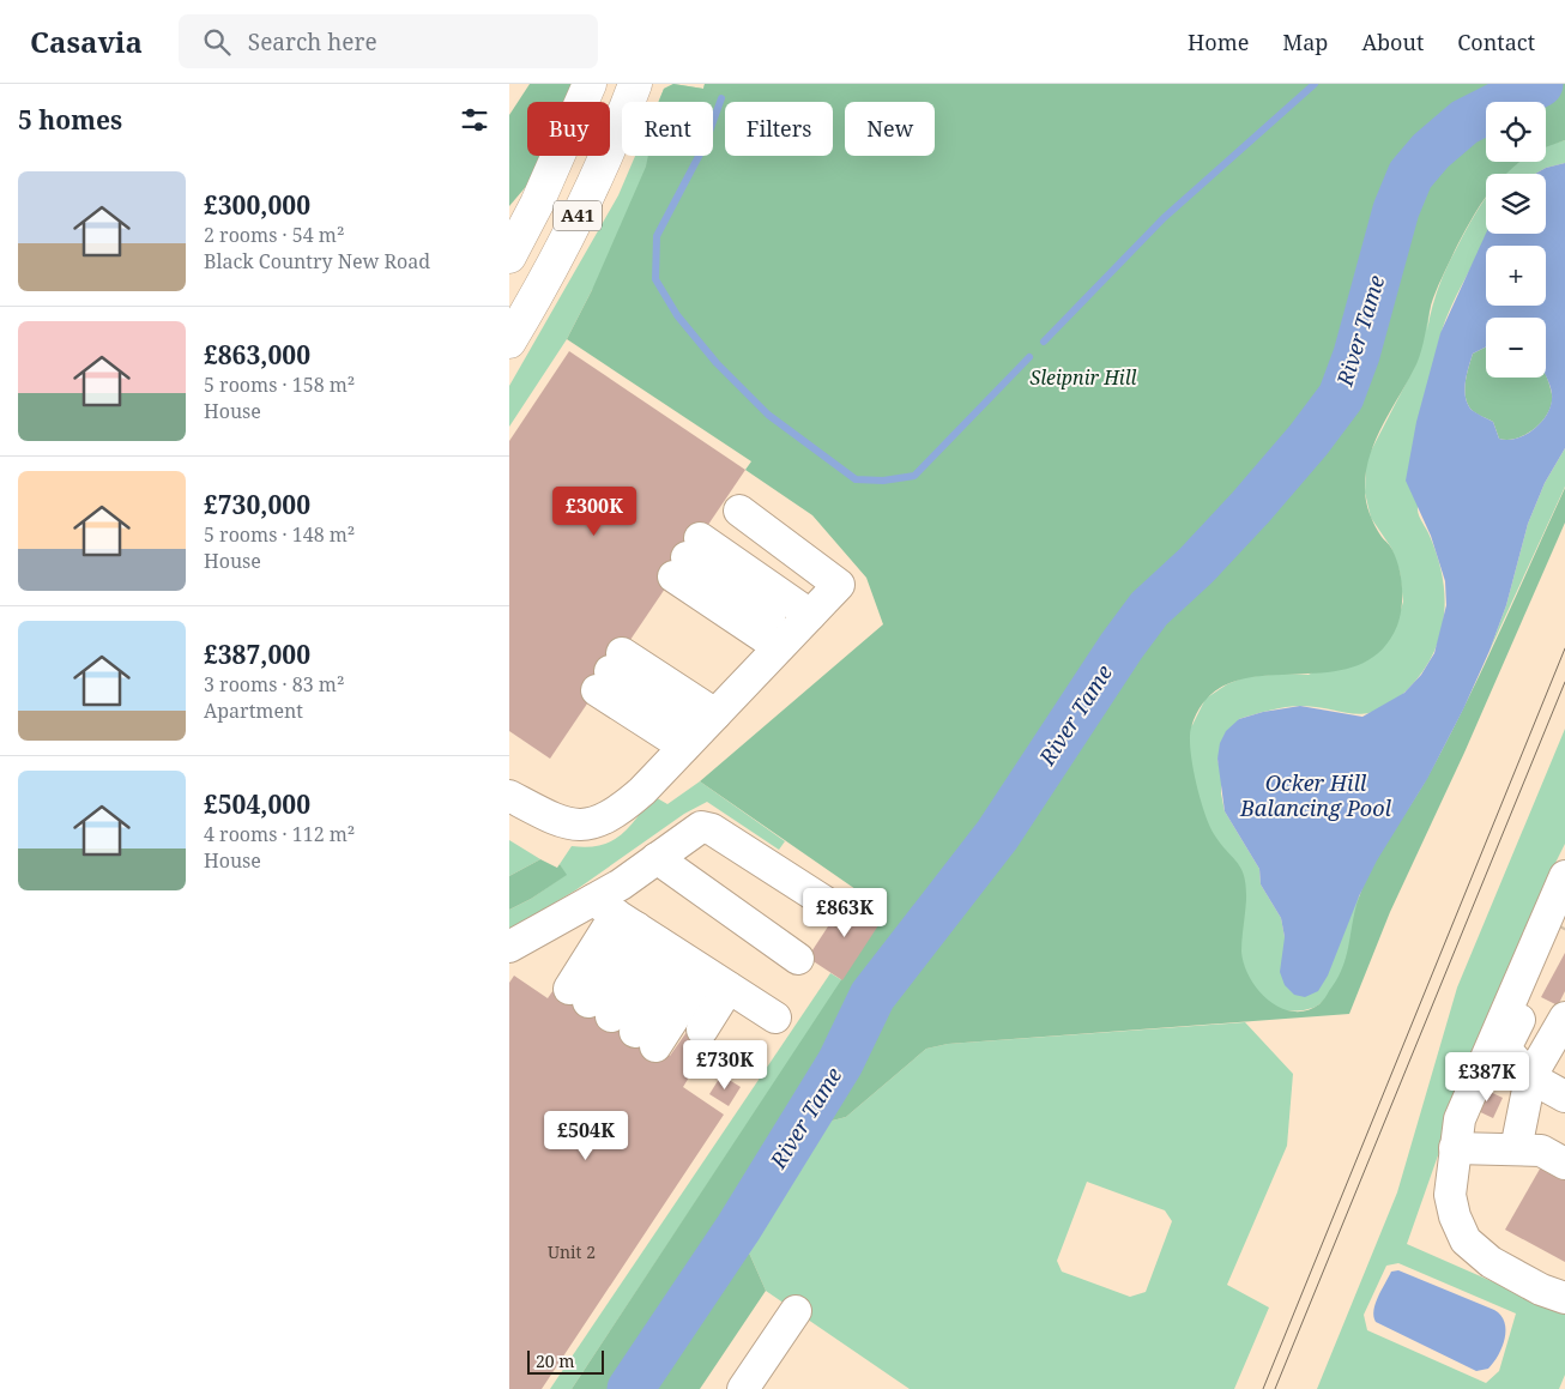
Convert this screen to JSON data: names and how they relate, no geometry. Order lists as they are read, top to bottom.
{
  "streets": {
    "highway": ["A41"]
  },
  "water": ["River Tame", "Ocker Hill Balancing Pool"],
  "parks": ["Sleipnir Hill"],
  "house_numbers": ["Unit 2"],
  "scale_bar": "20 m",
  "page": {
    "header": "Casavia",
    "search": "Search here",
    "nav": [
      "Home",
      "Map",
      "About",
      "Contact"
    ],
    "heading": "5 homes",
    "map_buttons": ["+", "−"],
    "chip": [
      "Buy",
      "Rent",
      "Filters",
      "New"
    ],
    "list": [
      {
        "name": "£300,000",
        "note": "2 rooms · 54 m² · Black Country New Road"
      },
      {
        "name": "£863,000",
        "note": "5 rooms · 158 m² · House"
      },
      {
        "name": "£730,000",
        "note": "5 rooms · 148 m² · House"
      },
      {
        "name": "£387,000",
        "note": "3 rooms · 83 m² · Apartment"
      },
      {
        "name": "£504,000",
        "note": "4 rooms · 112 m² · House"
      }
    ],
    "price": [
      "£300K",
      "£863K",
      "£730K",
      "£387K",
      "£504K"
    ],
    "scale": "20 m"
  }
}
